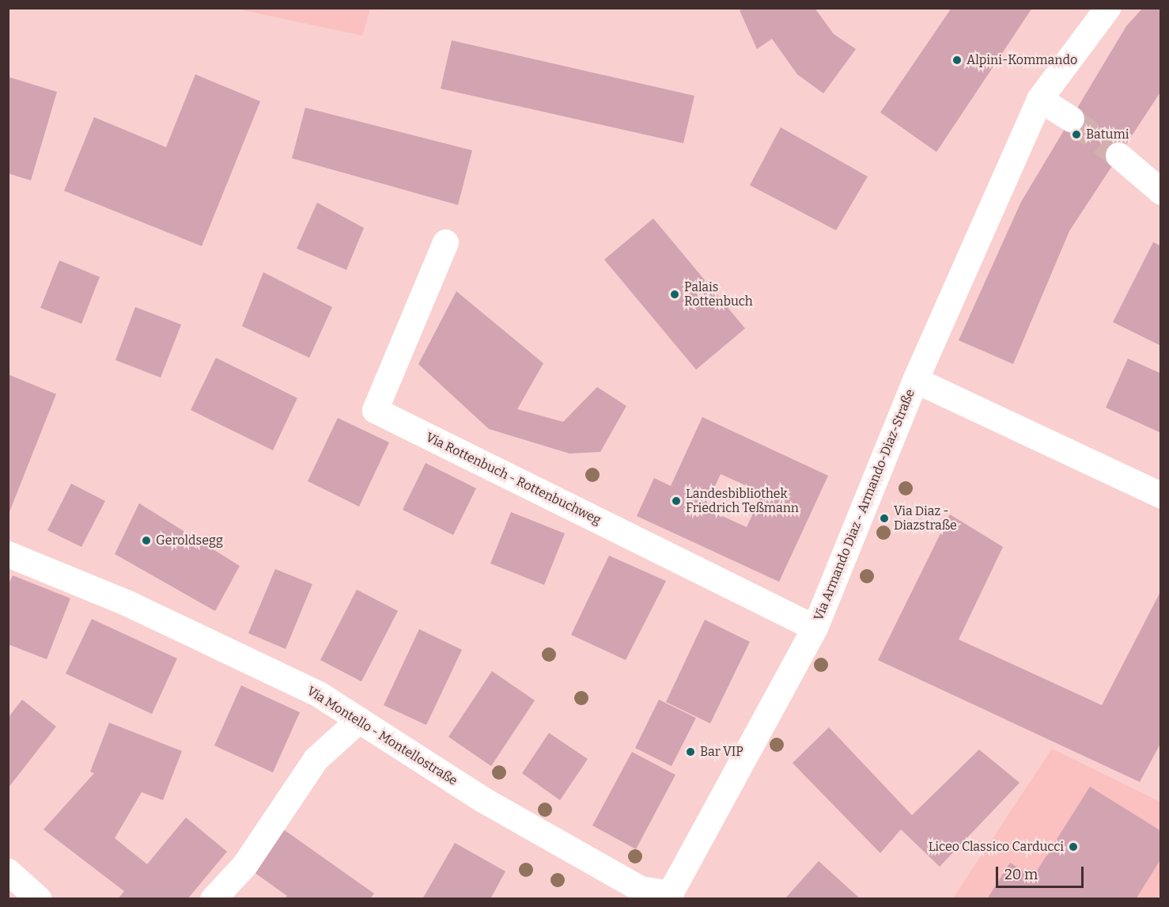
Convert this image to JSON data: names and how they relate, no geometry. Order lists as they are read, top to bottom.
{
  "streets": {
    "street": ["Via Rottenbuch - Rottenbuchweg", "Via Armando Diaz - Armando-Diaz-Straße", "Via Montello - Montellostraße"]
  },
  "crossings": [
    ["Via Rottenbuch - Rottenbuchweg", "Via Armando Diaz - Armando-Diaz-Straße"],
    ["Via Armando Diaz - Armando-Diaz-Straße", "Via Montello - Montellostraße"]
  ],
  "places": [
    "Alpini-Kommando",
    "Batumi",
    "Palais Rottenbuch",
    "Landesbibliothek Friedrich Teßmann",
    "Via Diaz - Diazstraße",
    "Geroldsegg",
    "Bar VIP",
    "Liceo Classico Carducci"
  ],
  "scale_bar": "20 m"
}
